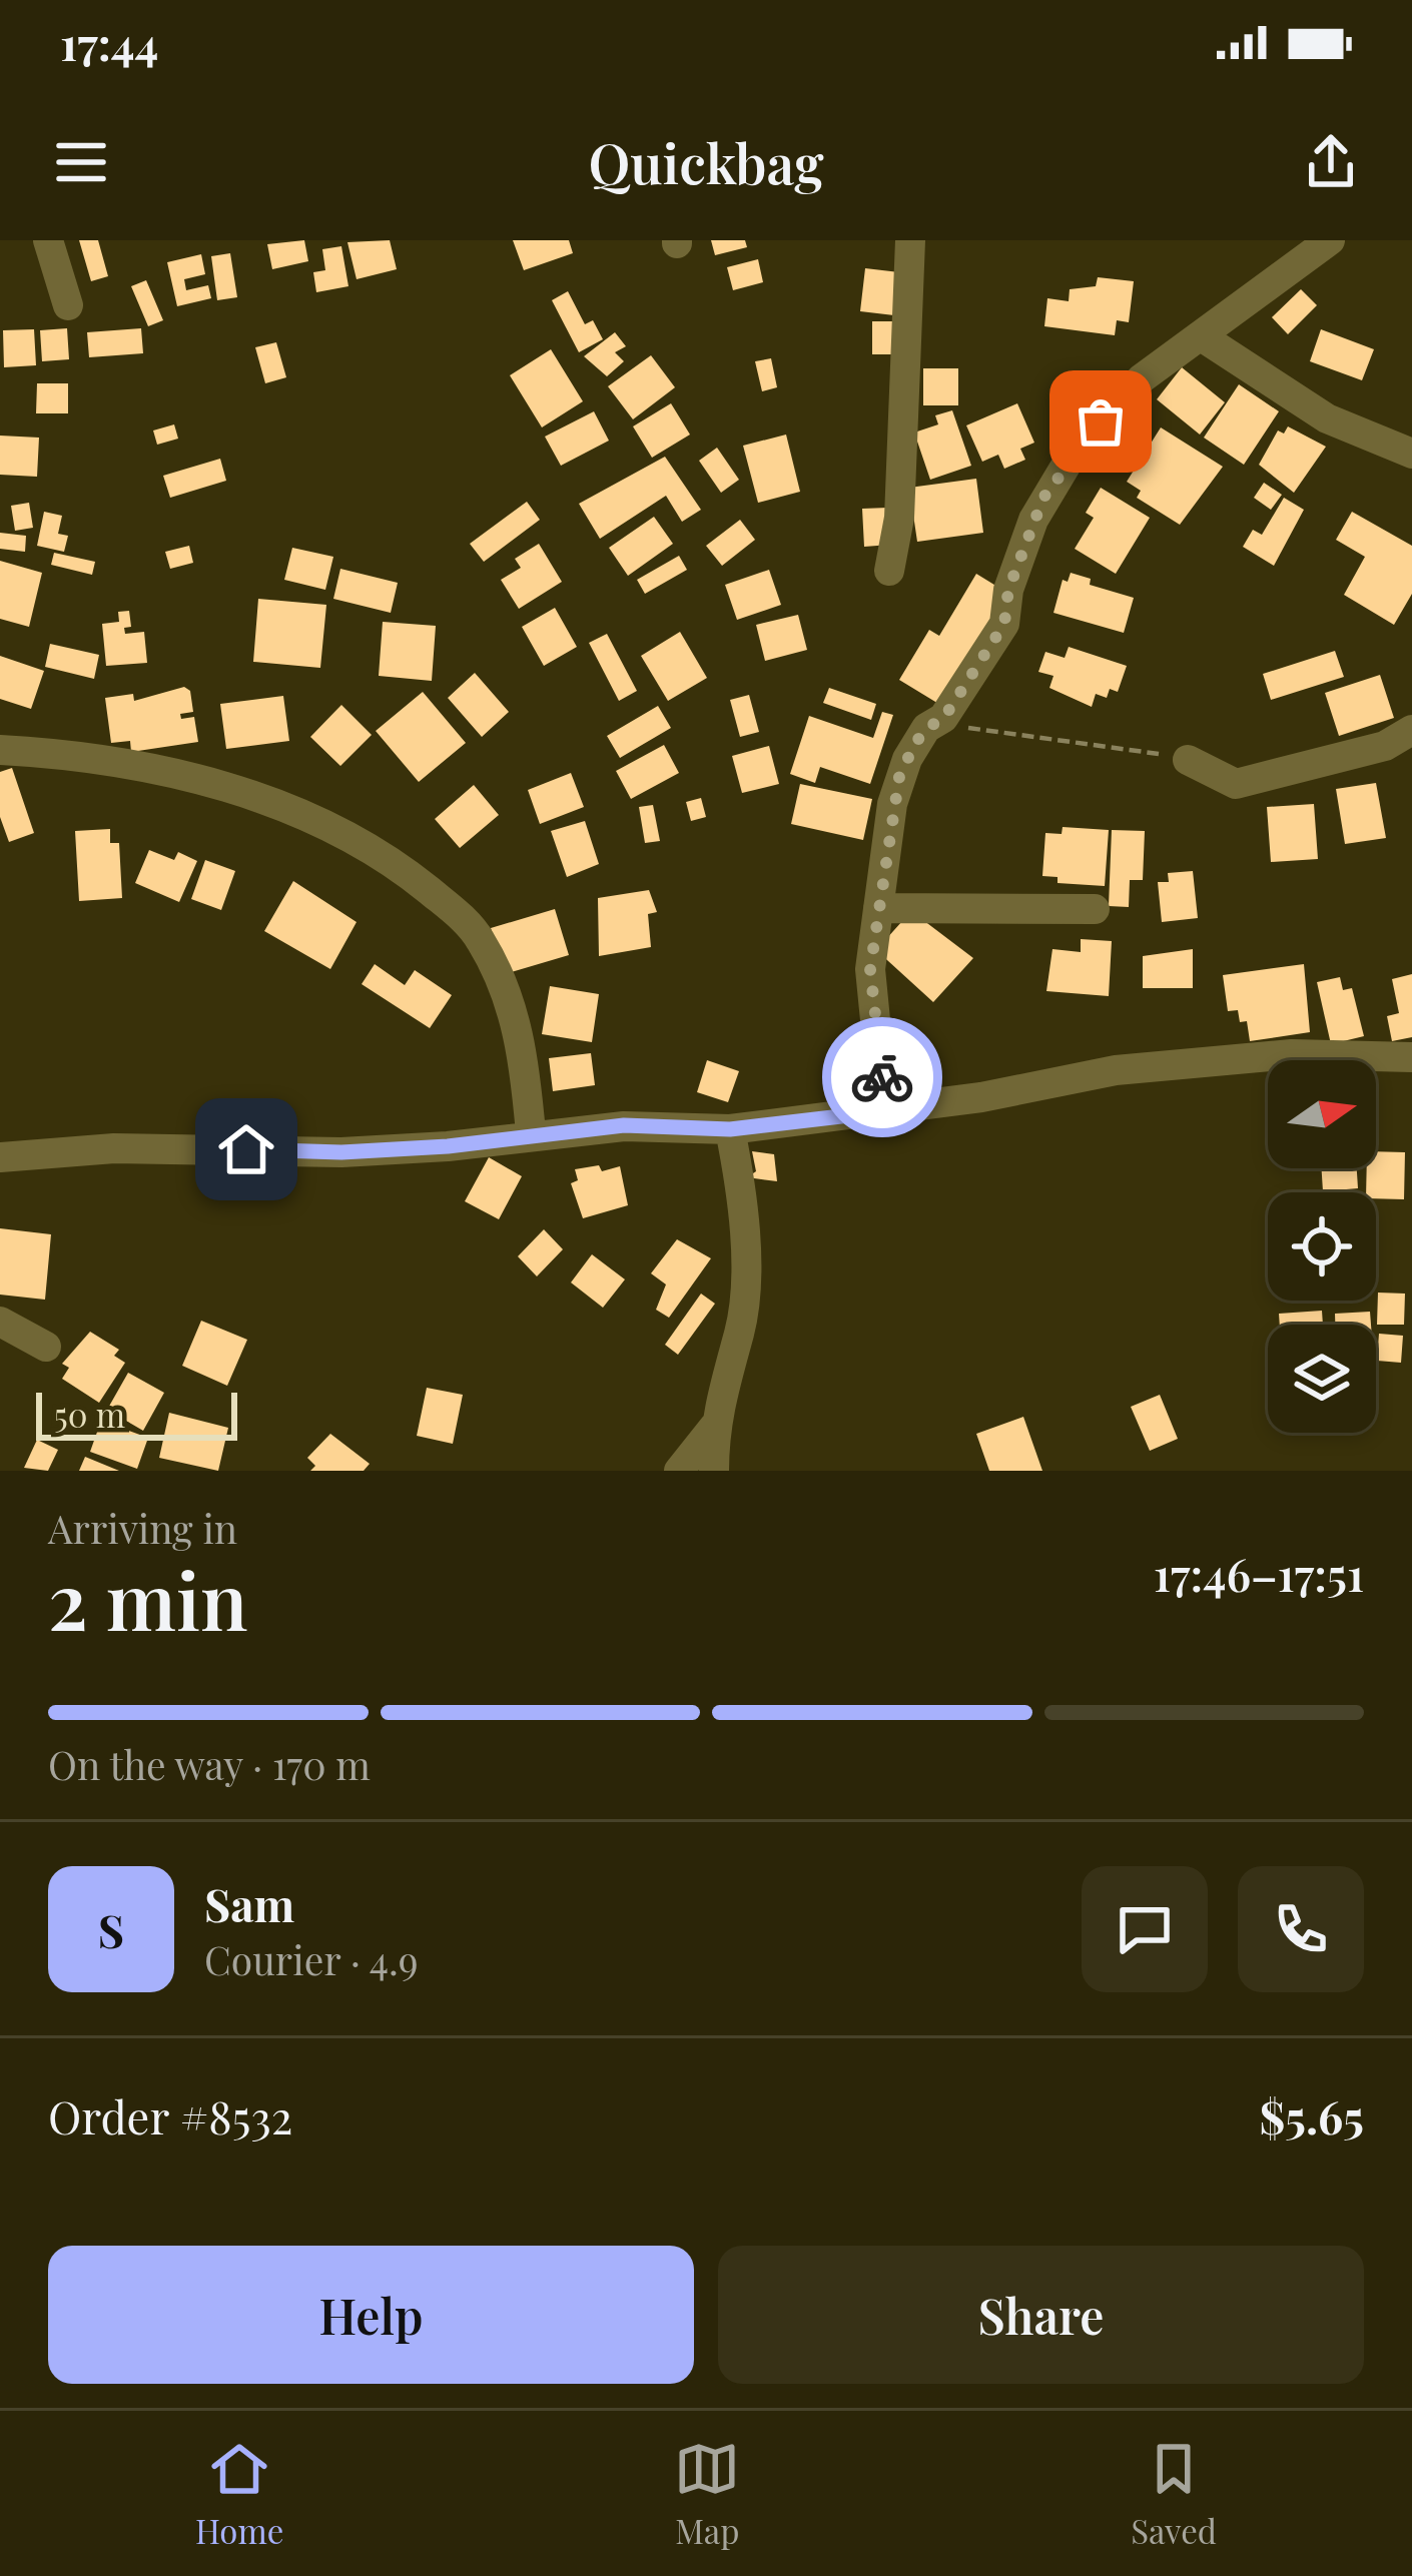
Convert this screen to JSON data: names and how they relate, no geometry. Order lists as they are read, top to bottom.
{
  "scale_bar": "50 m",
  "north": "right",
  "page": {
    "status": "17:44",
    "header": "Quickbag",
    "scale": "50 m",
    "heading": ["2 min", "Arriving in", "17:46–17:51"],
    "panel": [
      "Sam",
      "Courier · 4.9",
      "Order #8532",
      "$5.65"
    ],
    "bar": "On the way · 170 m",
    "round": "S",
    "buttons": ["Help", "Share"],
    "tabs": ["Home", "Map", "Saved"]
  }
}
